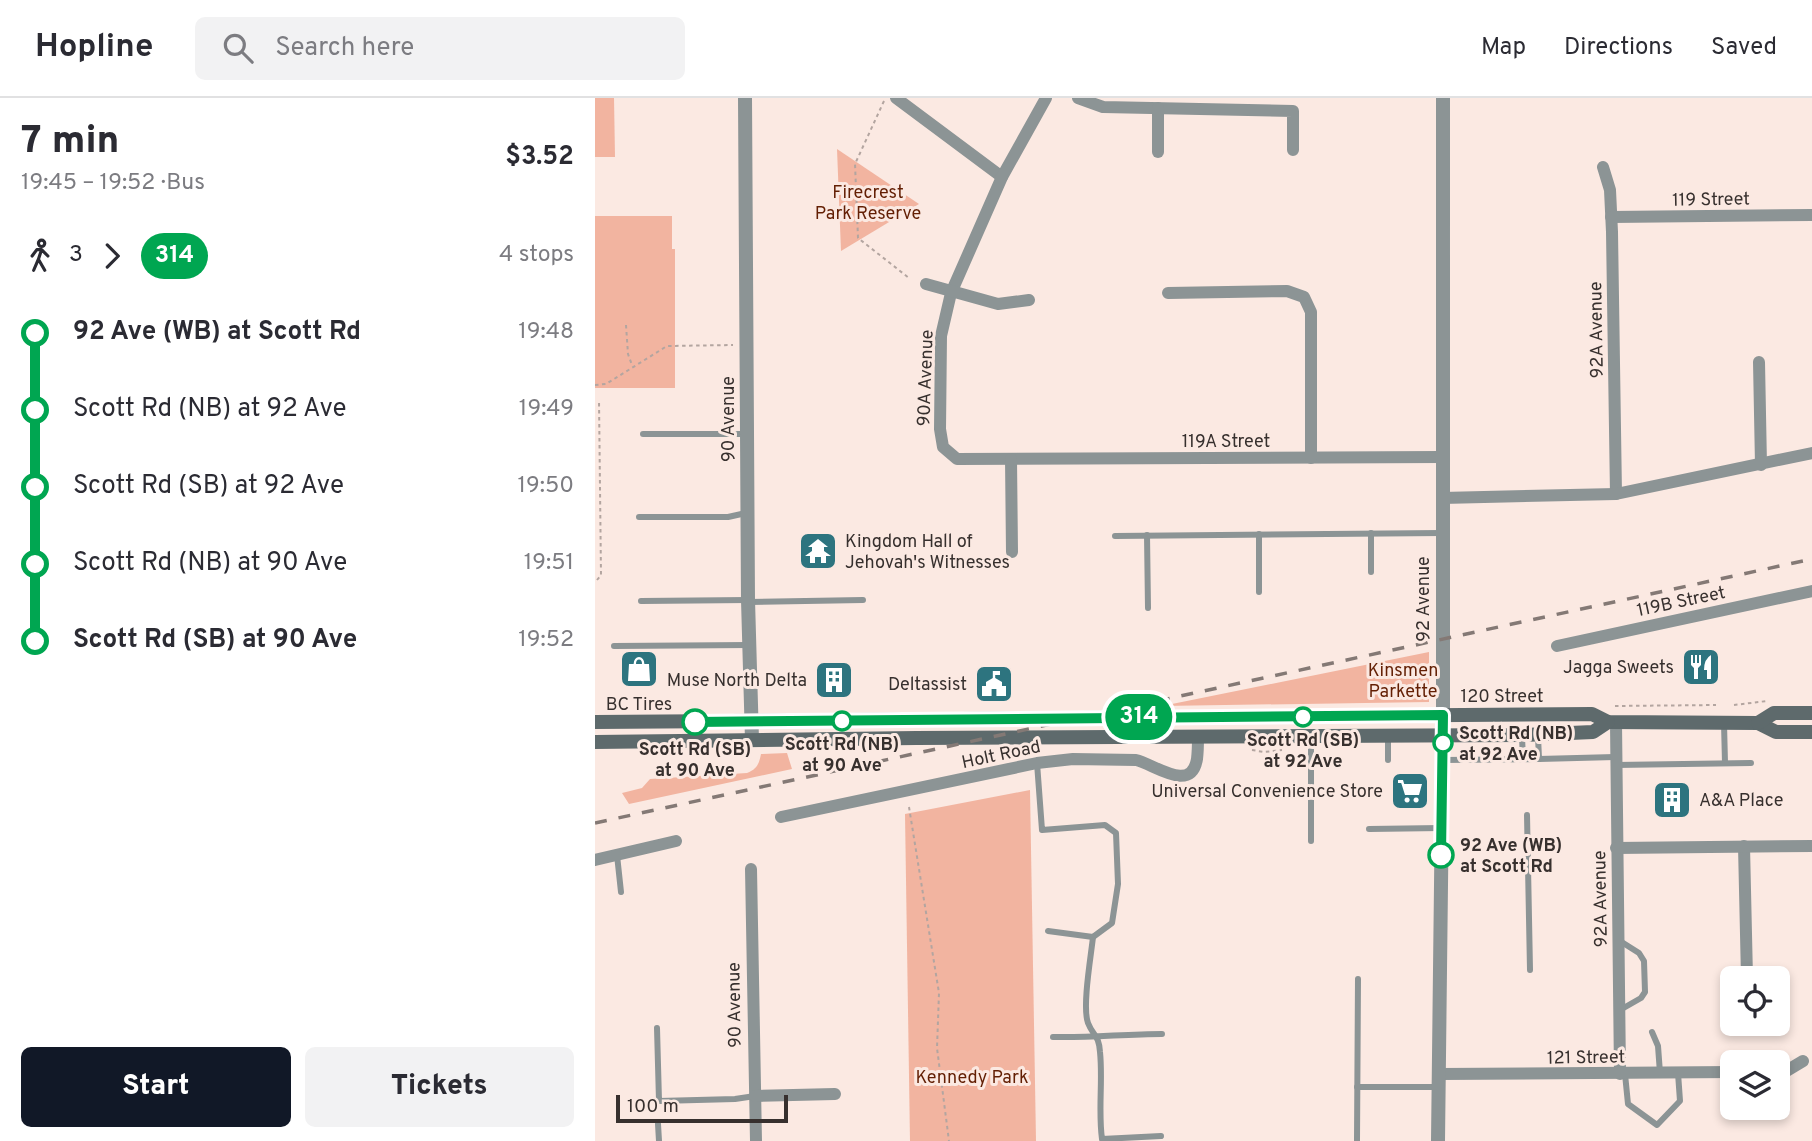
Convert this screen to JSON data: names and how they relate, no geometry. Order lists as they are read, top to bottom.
{
  "streets": {
    "main road": ["120 Street"],
    "street": [
      "119 Street",
      "92A Avenue",
      "90A Avenue",
      "90 Avenue",
      "119A Street",
      "92 Avenue",
      "119B Street",
      "Holt Road",
      "121 Street"
    ]
  },
  "crossings": [
    ["119 Street", "92A Avenue"],
    ["92A Avenue", "120 Street"],
    ["92A Avenue", "121 Street"],
    ["90A Avenue", "119A Street"],
    ["90 Avenue", "120 Street"],
    ["119A Street", "92 Avenue"],
    ["92 Avenue", "120 Street"],
    ["92 Avenue", "121 Street"],
    ["120 Street", "Holt Road"]
  ],
  "parks": ["Firecrest Park Reserve", "Kinsmen Parkette", "Kennedy Park"],
  "places": {
    "temple": ["Kingdom Hall of Jehovah's Witnesses"],
    "restaurant": ["Jagga Sweets"],
    "shop": ["BC Tires"],
    "building": ["Muse North Delta", "A&A Place"],
    "public building": ["Deltassist"],
    "other": [
      "Scott Rd (SB) at 92 Ave",
      "Scott Rd (NB) at 90 Ave",
      "Scott Rd (SB) at 90 Ave",
      "Scott Rd (NB) at 92 Ave",
      "92 Ave (WB) at Scott Rd"
    ],
    "supermarket": ["Universal Convenience Store"]
  },
  "lines": ["bus line 314"],
  "scale_bar": "100 m",
  "page": {
    "header": "Hopline",
    "search": "Search here",
    "nav": ["Map", "Directions", "Saved"],
    "heading": ["7 min", "19:45 – 19:52 · Bus", "$3.52"],
    "on_map": "314",
    "legs": ["3", "314", "4 stops"],
    "list": [
      {
        "name": "92 Ave (WB) at Scott Rd",
        "value": "19:48"
      },
      {
        "name": "Scott Rd (NB) at 92 Ave",
        "value": "19:49"
      },
      {
        "name": "Scott Rd (SB) at 92 Ave",
        "value": "19:50"
      },
      {
        "name": "Scott Rd (NB) at 90 Ave",
        "value": "19:51"
      },
      {
        "name": "Scott Rd (SB) at 90 Ave",
        "value": "19:52"
      }
    ],
    "buttons": ["Start", "Tickets"],
    "scale": "100 m"
  }
}
